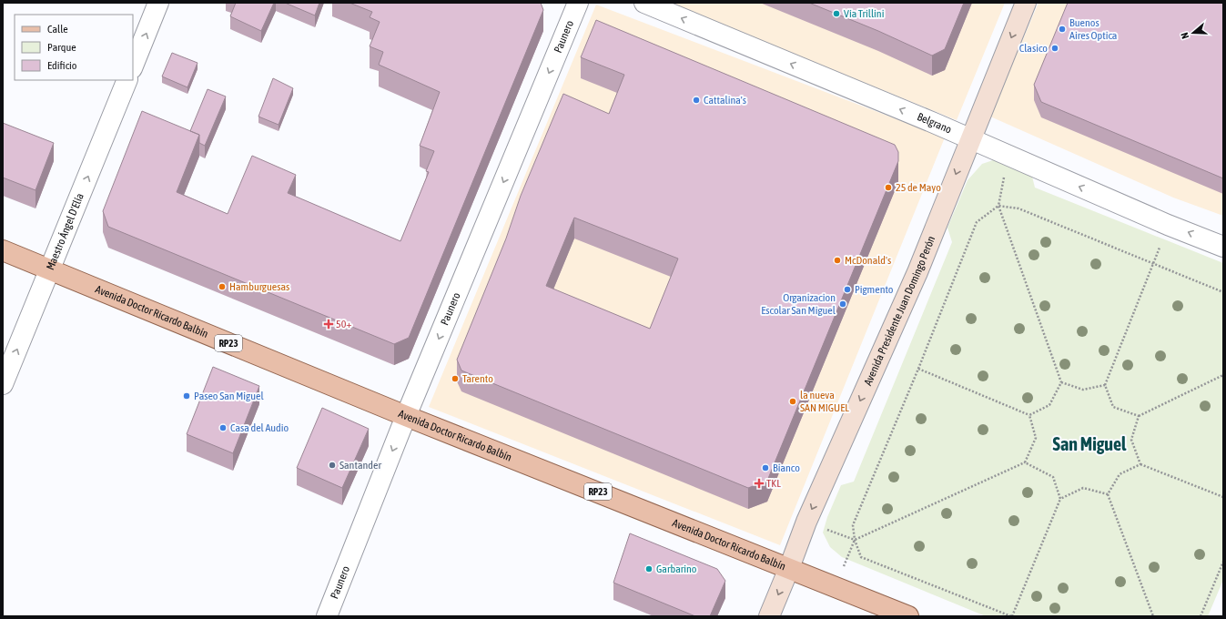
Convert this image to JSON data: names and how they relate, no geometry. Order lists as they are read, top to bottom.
{
  "streets": {
    "main road": ["Avenida Presidente Juan Domingo Perón", "Avenida Doctor Ricardo Balbín", "RP23"],
    "street": ["Paunero", "Belgrano", "Maestro Ángel D'Elía"]
  },
  "crossings": [
    ["Paunero", "Avenida Doctor Ricardo Balbín"],
    ["Belgrano", "Avenida Presidente Juan Domingo Perón"],
    ["Maestro Ángel D'Elía", "Avenida Doctor Ricardo Balbín"],
    ["Avenida Presidente Juan Domingo Perón", "Avenida Doctor Ricardo Balbín"]
  ],
  "one_way": [
    "Paunero",
    "Belgrano",
    "Maestro Ángel D'Elía",
    "Avenida Presidente Juan Domingo Perón"
  ],
  "districts": ["San Miguel"],
  "places": {
    "other": [
      "Vía Trillini",
      "Buenos Aires Optica",
      "Clasico",
      "Cattalina's",
      "25 de Mayo",
      "McDonald's",
      "Hamburguesas",
      "Pigmento",
      "Organizacion Escolar San Miguel",
      "Tarento",
      "Paseo San Miguel",
      "la nueva SAN MIGUEL",
      "Casa del Audio",
      "Santander",
      "Bianco",
      "Garbarino"
    ],
    "health": ["50+", "TKL"]
  },
  "legend": ["Calle", "Parque", "Edificio"],
  "north": "left"
}
